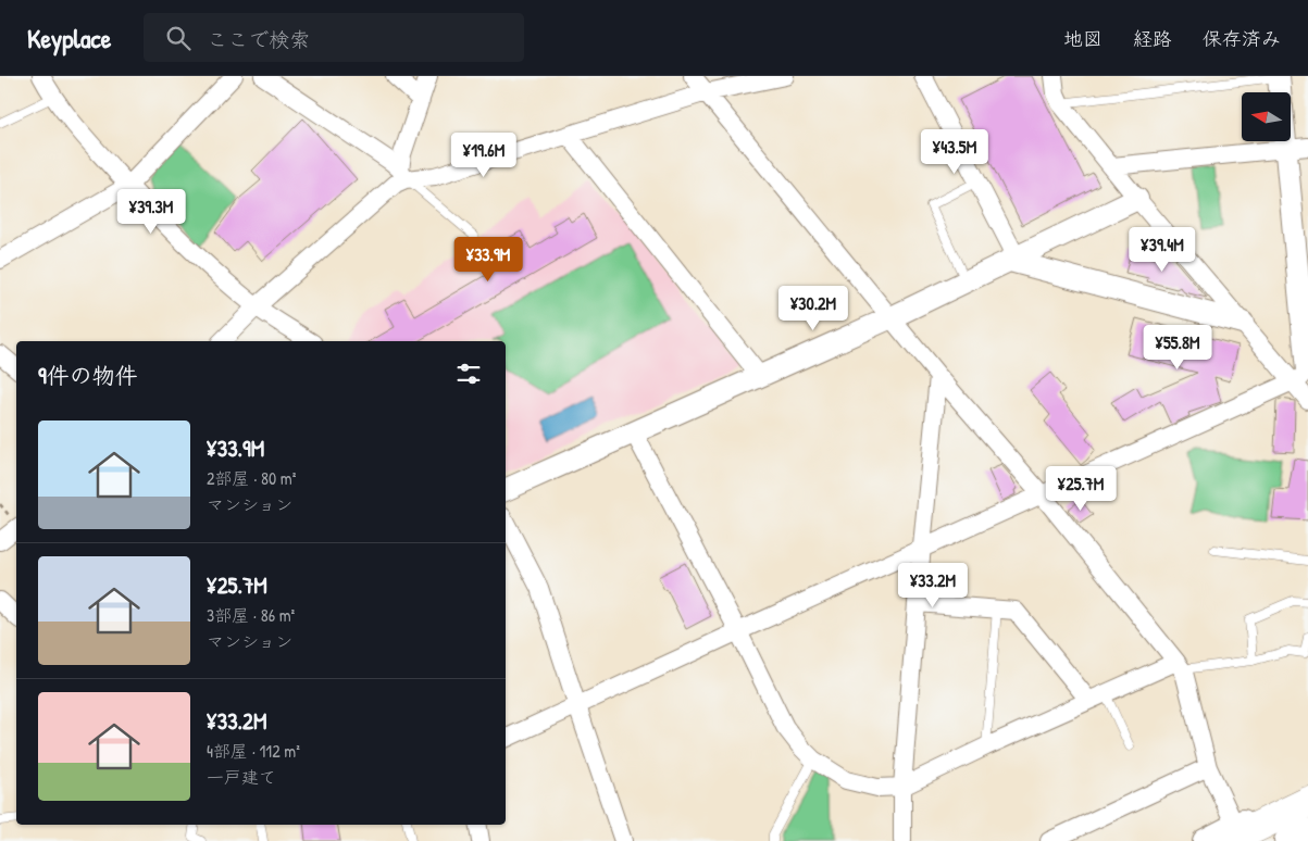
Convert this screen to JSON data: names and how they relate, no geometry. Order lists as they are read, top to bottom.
{
  "north": "left",
  "page": {
    "header": "Keyplace",
    "search": "ここで検索",
    "nav": ["地図", "経路", "保存済み"],
    "price": [
      "¥43.5M",
      "¥19.6M",
      "¥39.3M",
      "¥39.4M",
      "¥33.9M",
      "¥30.2M",
      "¥55.8M",
      "¥25.7M",
      "¥33.2M"
    ],
    "heading": "9件の物件",
    "list": [
      {
        "name": "¥33.9M",
        "note": "2部屋 · 80 m² · マンション"
      },
      {
        "name": "¥25.7M",
        "note": "3部屋 · 86 m² · マンション"
      },
      {
        "name": "¥33.2M",
        "note": "4部屋 · 112 m² · 一戸建て"
      }
    ]
  }
}
